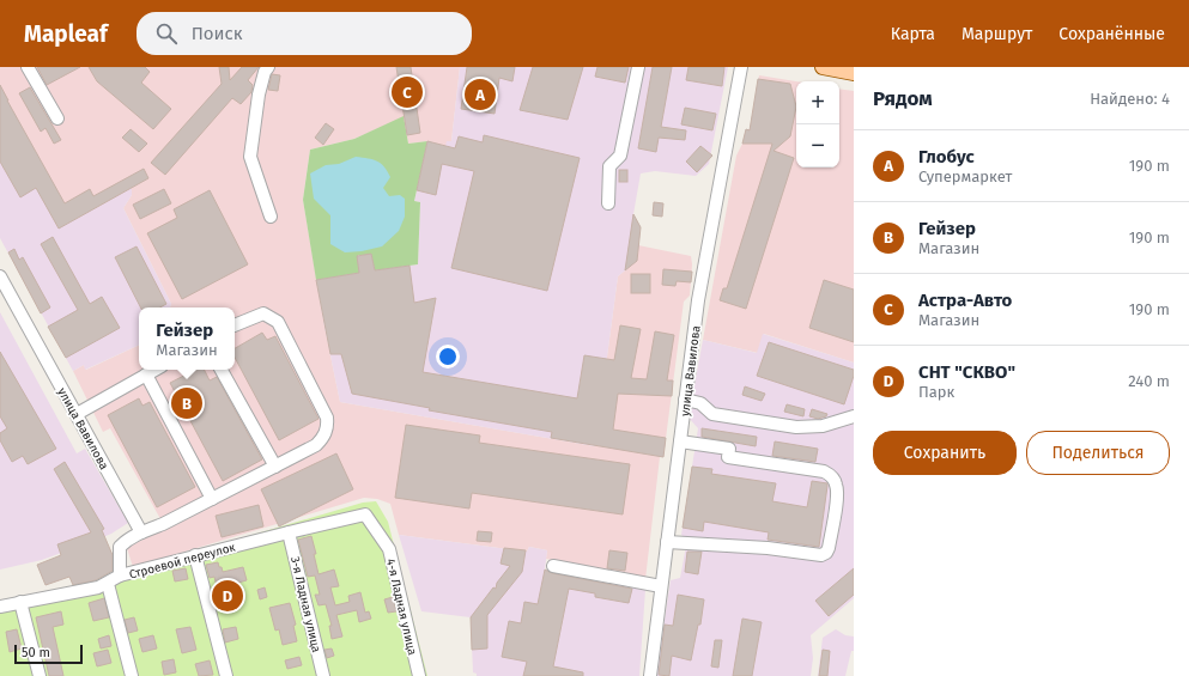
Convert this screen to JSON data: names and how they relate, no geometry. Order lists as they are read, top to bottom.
{
  "streets": {
    "street": [
      "улица Вавилова",
      "Строевой переулок",
      "3-я Ладная улица",
      "4-я Ладная улица"
    ]
  },
  "crossings": [
    ["Строевой переулок", "3-я Ладная улица"],
    ["Строевой переулок", "4-я Ладная улица"]
  ],
  "scale_bar": "50 m",
  "page": {
    "header": "Mapleaf",
    "search": "Поиск",
    "nav": ["Карта", "Маршрут", "Сохранённые"],
    "heading": ["Рядом", "Найдено: 4"],
    "pins": [
      "C",
      "A",
      "B",
      "D"
    ],
    "map_buttons": ["+", "−"],
    "list": [
      {
        "mark": "A",
        "name": "Глобус",
        "note": "Супермаркет",
        "value": "190 m"
      },
      {
        "mark": "B",
        "name": "Гейзер",
        "note": "Магазин",
        "value": "190 m"
      },
      {
        "mark": "C",
        "name": "Астра-Авто",
        "note": "Магазин",
        "value": "190 m"
      },
      {
        "mark": "D",
        "name": "СНТ \"СКВО\"",
        "note": "Парк",
        "value": "240 m"
      }
    ],
    "popup": ["Гейзер", "Магазин"],
    "buttons": ["Сохранить", "Поделиться"],
    "scale": "50 m"
  }
}
